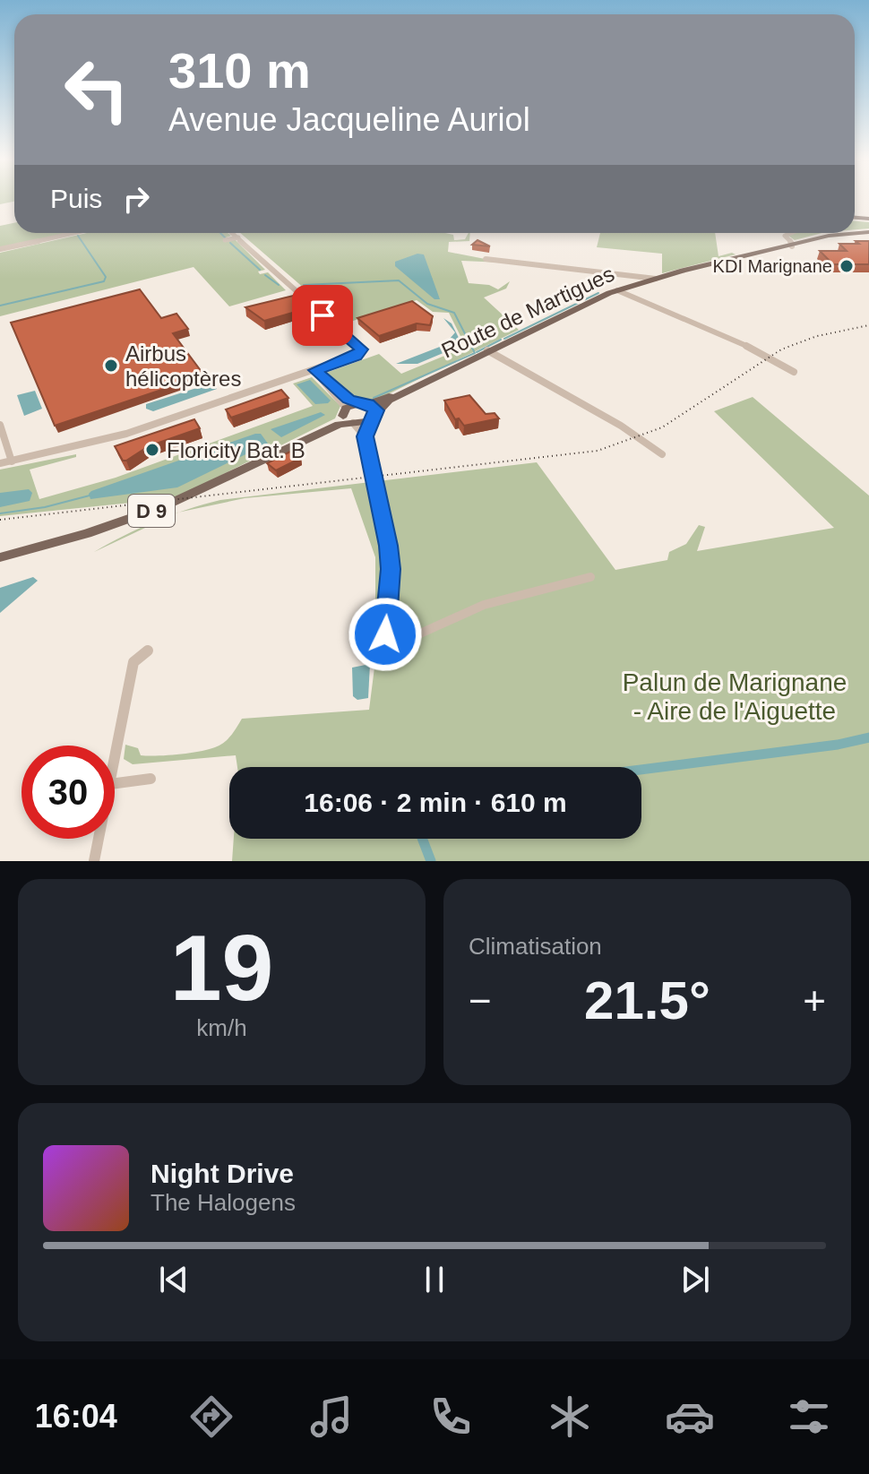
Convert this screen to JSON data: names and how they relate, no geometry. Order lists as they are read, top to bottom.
{
  "streets": {
    "main road": ["Route de Martigues", "D 9"]
  },
  "crossings": [
    ["Route de Martigues", "D 9"]
  ],
  "parks": ["Palun de Marignane - Aire de l'Aiguette"],
  "places": ["KDI Marignane", "Airbus hélicoptères", "Floricity Bat. B"],
  "page": {
    "turn": ["310 m", "Avenue Jacqueline Auriol"],
    "then": "Puis",
    "limit": "30",
    "trip": "16:06 · 2 min · 610 m",
    "tile": [
      ["19", "km/h"],
      "Climatisation"
    ],
    "heat": ["−", "21.5°", "+"],
    "song": ["Night Drive", "The Halogens"],
    "tabs": "16:04"
  }
}
